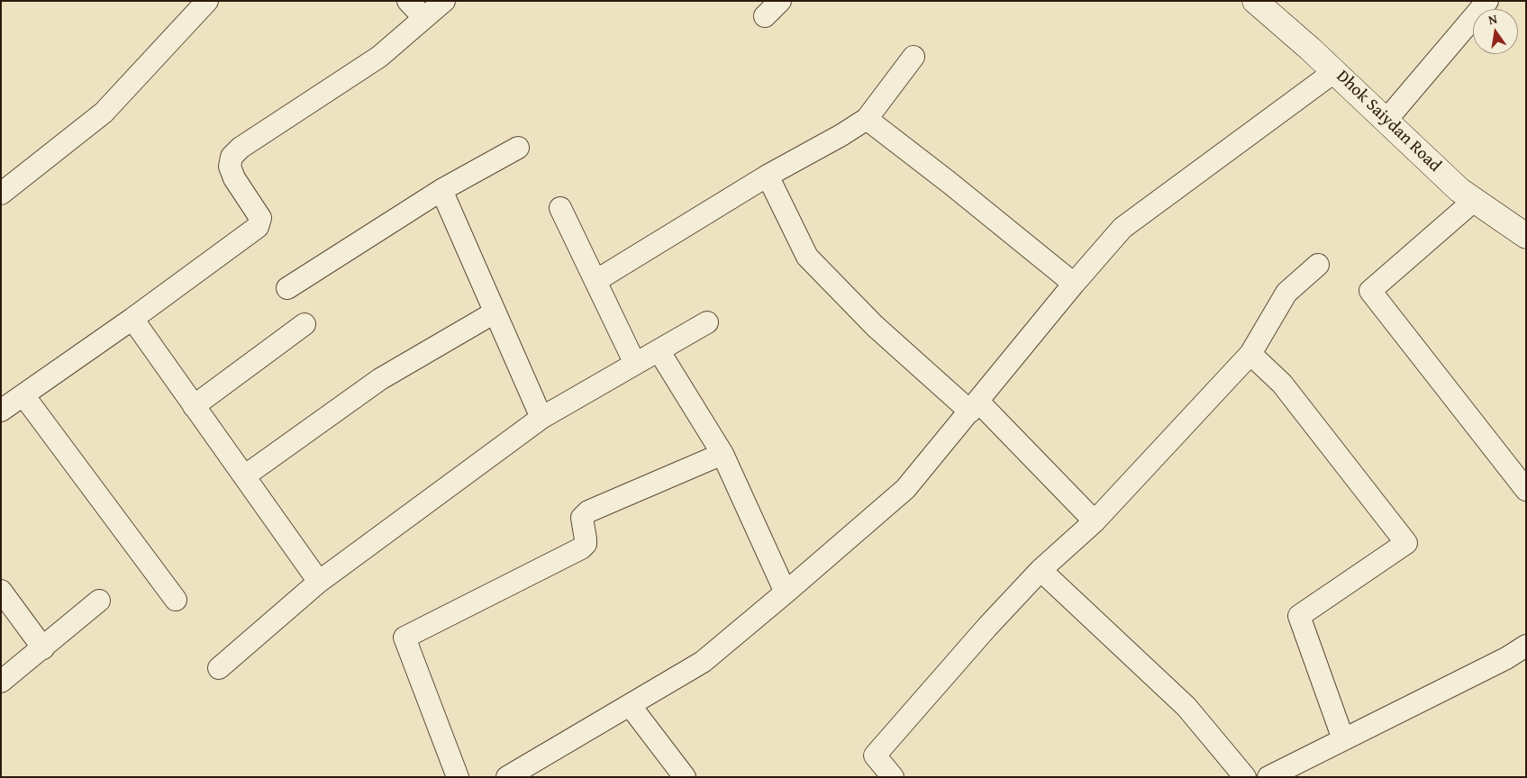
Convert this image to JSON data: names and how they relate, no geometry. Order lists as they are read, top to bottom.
{
  "streets": {
    "main road": ["Dhok Saiydan Road"]
  },
  "north": "top"
}
